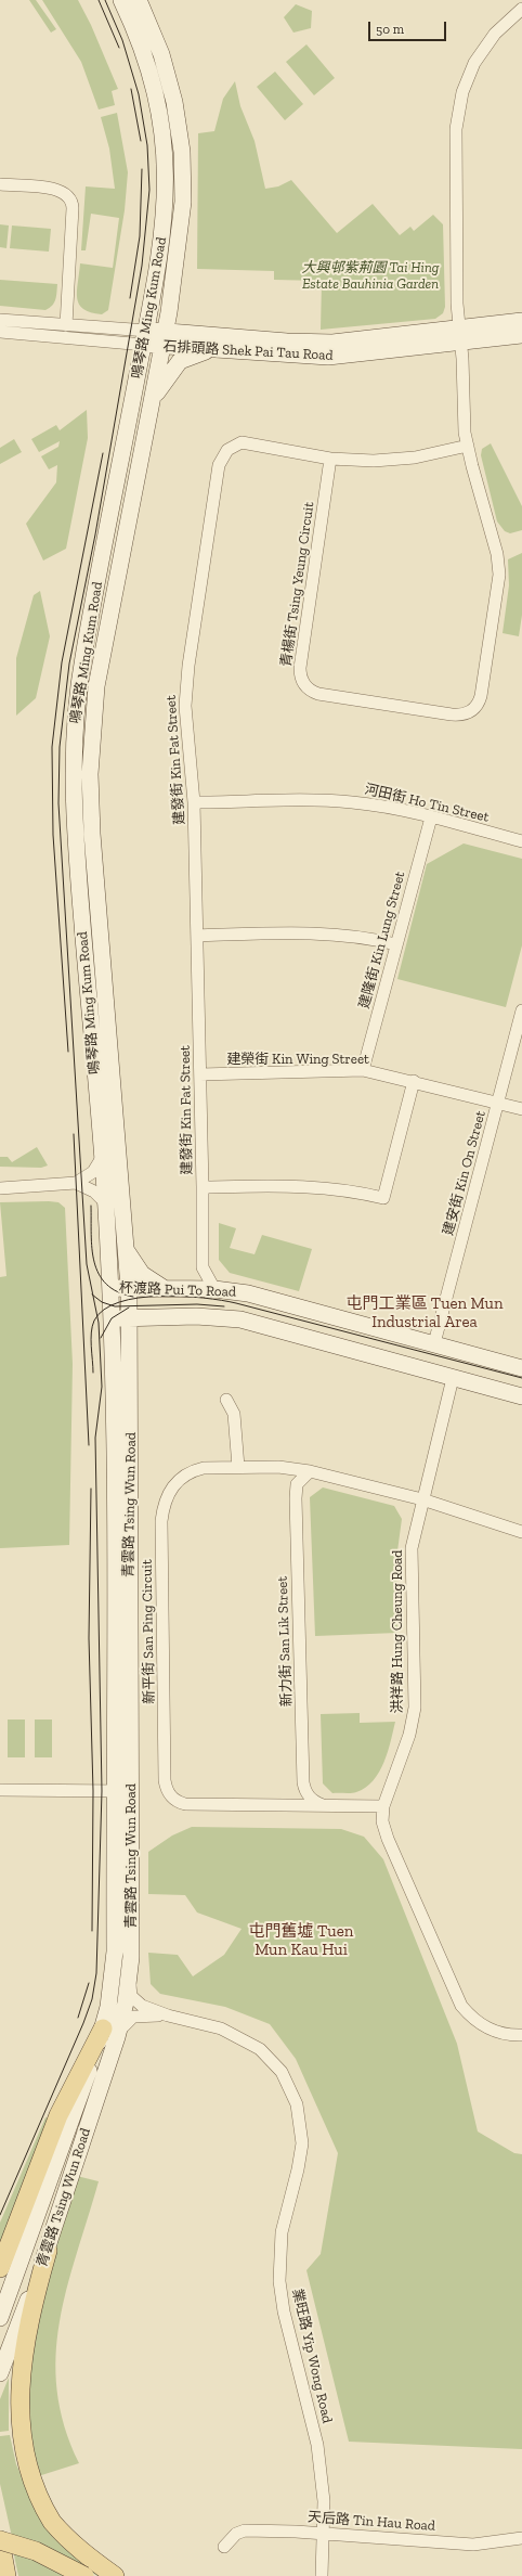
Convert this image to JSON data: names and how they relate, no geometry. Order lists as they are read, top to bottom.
{
  "streets": {
    "main road": [
      "鳴琴路 Ming Kum Road",
      "石排頭路 Shek Pai Tau Road",
      "杯渡路 Pui To Road",
      "青雲路 Tsing Wun Road"
    ],
    "street": [
      "青楊街 Tsing Yeung Circuit",
      "建發街 Kin Fat Street",
      "河田街 Ho Tin Street",
      "建隆街 Kin Lung Street",
      "建榮街 Kin Wing Street",
      "建安街 Kin On Street",
      "新平街 San Ping Circuit",
      "洪祥路 Hung Cheung Road",
      "新力街 San Lik Street",
      "業旺路 Yip Wong Road",
      "天后路 Tin Hau Road"
    ]
  },
  "crossings": [
    ["鳴琴路 Ming Kum Road", "石排頭路 Shek Pai Tau Road"],
    ["鳴琴路 Ming Kum Road", "杯渡路 Pui To Road"],
    ["鳴琴路 Ming Kum Road", "青雲路 Tsing Wun Road"],
    ["石排頭路 Shek Pai Tau Road", "青楊街 Tsing Yeung Circuit"],
    ["青楊街 Tsing Yeung Circuit", "建發街 Kin Fat Street"],
    ["建發街 Kin Fat Street", "河田街 Ho Tin Street"],
    ["建發街 Kin Fat Street", "建榮街 Kin Wing Street"],
    ["建發街 Kin Fat Street", "杯渡路 Pui To Road"],
    ["河田街 Ho Tin Street", "建隆街 Kin Lung Street"],
    ["建隆街 Kin Lung Street", "建榮街 Kin Wing Street"],
    ["建榮街 Kin Wing Street", "建安街 Kin On Street"],
    ["建安街 Kin On Street", "杯渡路 Pui To Road"],
    ["杯渡路 Pui To Road", "青雲路 Tsing Wun Road"],
    ["杯渡路 Pui To Road", "洪祥路 Hung Cheung Road"],
    ["青雲路 Tsing Wun Road", "業旺路 Yip Wong Road"],
    ["新平街 San Ping Circuit", "洪祥路 Hung Cheung Road"],
    ["新平街 San Ping Circuit", "新力街 San Lik Street"],
    ["業旺路 Yip Wong Road", "天后路 Tin Hau Road"]
  ],
  "districts": ["屯門工業區 Tuen Mun Industrial Area", "屯門舊墟 Tuen Mun Kau Hui"],
  "parks": ["大興邨紫荊園 Tai Hing Estate Bauhinia Garden"],
  "scale_bar": "50 m"
}
